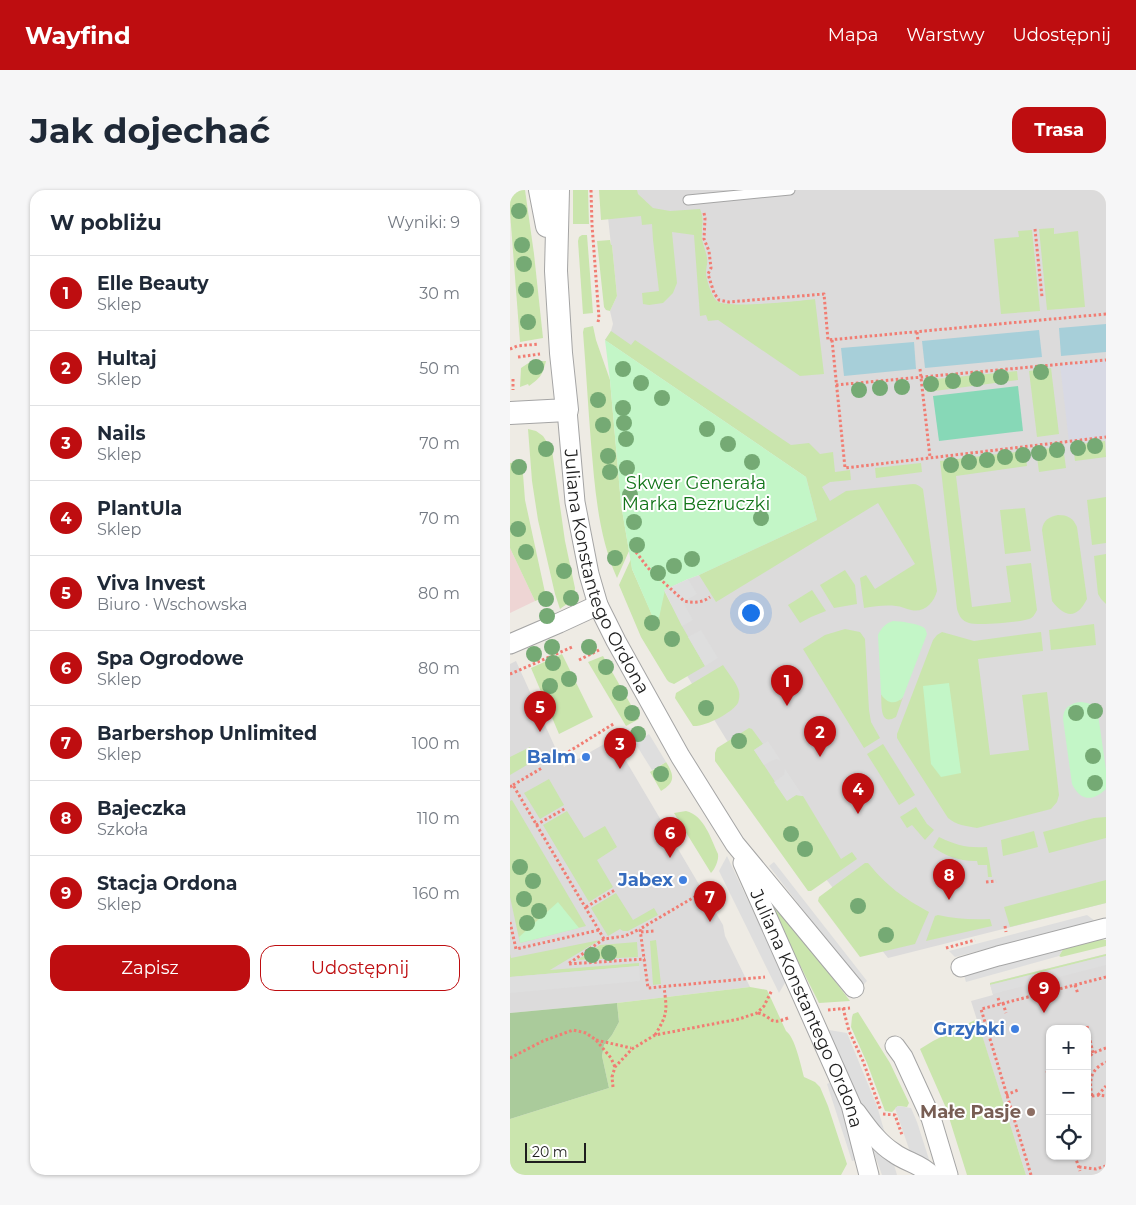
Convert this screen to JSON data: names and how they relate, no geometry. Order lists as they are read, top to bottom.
{
  "streets": {
    "street": ["Juliana Konstantego Ordona"]
  },
  "parks": ["Skwer Generała Marka Bezruczki"],
  "places": [
    "Balm",
    "Jabex",
    "Grzybki",
    "Małe Pasje"
  ],
  "scale_bar": "20 m",
  "page": {
    "header": "Wayfind",
    "nav": ["Mapa", "Warstwy", "Udostępnij"],
    "buttons": [
      "Trasa",
      ["Zapisz", "Udostępnij"]
    ],
    "title": "Jak dojechać",
    "heading": ["W pobliżu", "Wyniki: 9"],
    "list": [
      {
        "mark": "1",
        "name": "Elle Beauty",
        "note": "Sklep",
        "value": "30 m"
      },
      {
        "mark": "2",
        "name": "Hultaj",
        "note": "Sklep",
        "value": "50 m"
      },
      {
        "mark": "3",
        "name": "Nails",
        "note": "Sklep",
        "value": "70 m"
      },
      {
        "mark": "4",
        "name": "PlantUla",
        "note": "Sklep",
        "value": "70 m"
      },
      {
        "mark": "5",
        "name": "Viva Invest",
        "note": "Biuro · Wschowska",
        "value": "80 m"
      },
      {
        "mark": "6",
        "name": "Spa Ogrodowe",
        "note": "Sklep",
        "value": "80 m"
      },
      {
        "mark": "7",
        "name": "Barbershop Unlimited",
        "note": "Sklep",
        "value": "100 m"
      },
      {
        "mark": "8",
        "name": "Bajeczka",
        "note": "Szkoła",
        "value": "110 m"
      },
      {
        "mark": "9",
        "name": "Stacja Ordona",
        "note": "Sklep",
        "value": "160 m"
      }
    ],
    "pins": [
      "1",
      "5",
      "2",
      "3",
      "4",
      "6",
      "8",
      "7",
      "9"
    ],
    "map_buttons": ["+", "−"],
    "scale": "20 m"
  }
}
